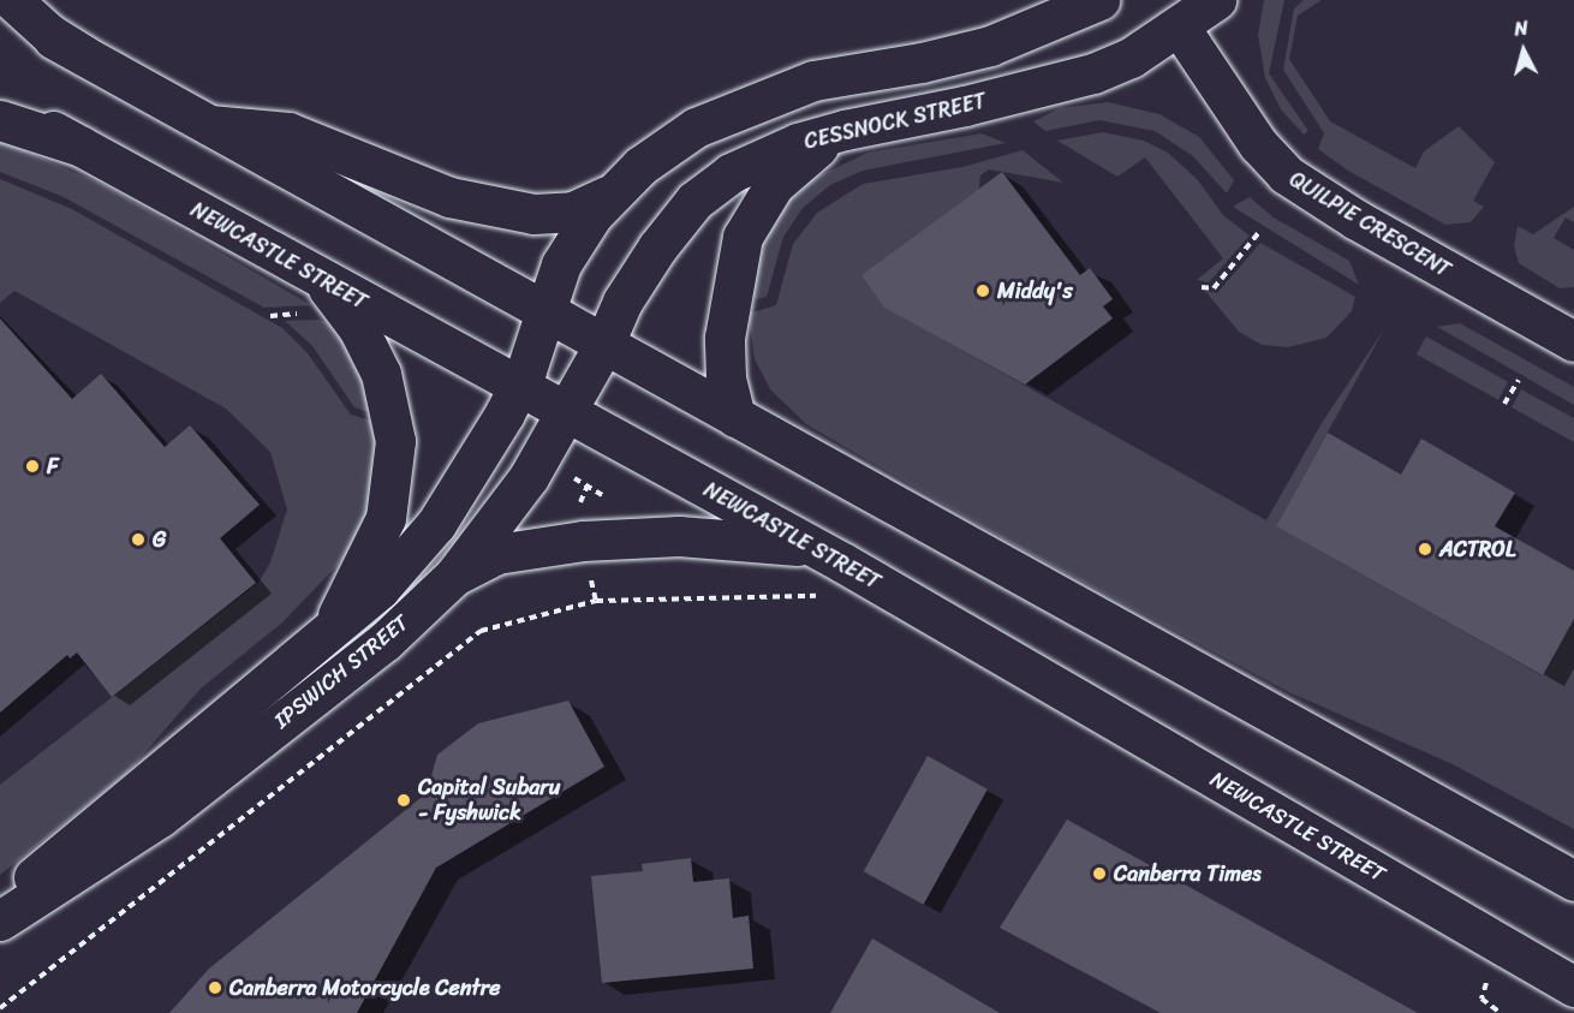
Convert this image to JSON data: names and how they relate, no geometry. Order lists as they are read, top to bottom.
{
  "streets": {
    "main road": [
      "CESSNOCK STREET",
      "QUILPIE CRESCENT",
      "NEWCASTLE STREET",
      "IPSWICH STREET"
    ]
  },
  "crossings": [
    ["CESSNOCK STREET", "QUILPIE CRESCENT"],
    ["CESSNOCK STREET", "IPSWICH STREET"],
    ["NEWCASTLE STREET", "IPSWICH STREET"]
  ],
  "places": [
    "Middy's",
    "F",
    "G",
    "ACTROL",
    "Capital Subaru - Fyshwick",
    "Canberra Times",
    "Canberra Motorcycle Centre"
  ],
  "north": "top"
}
